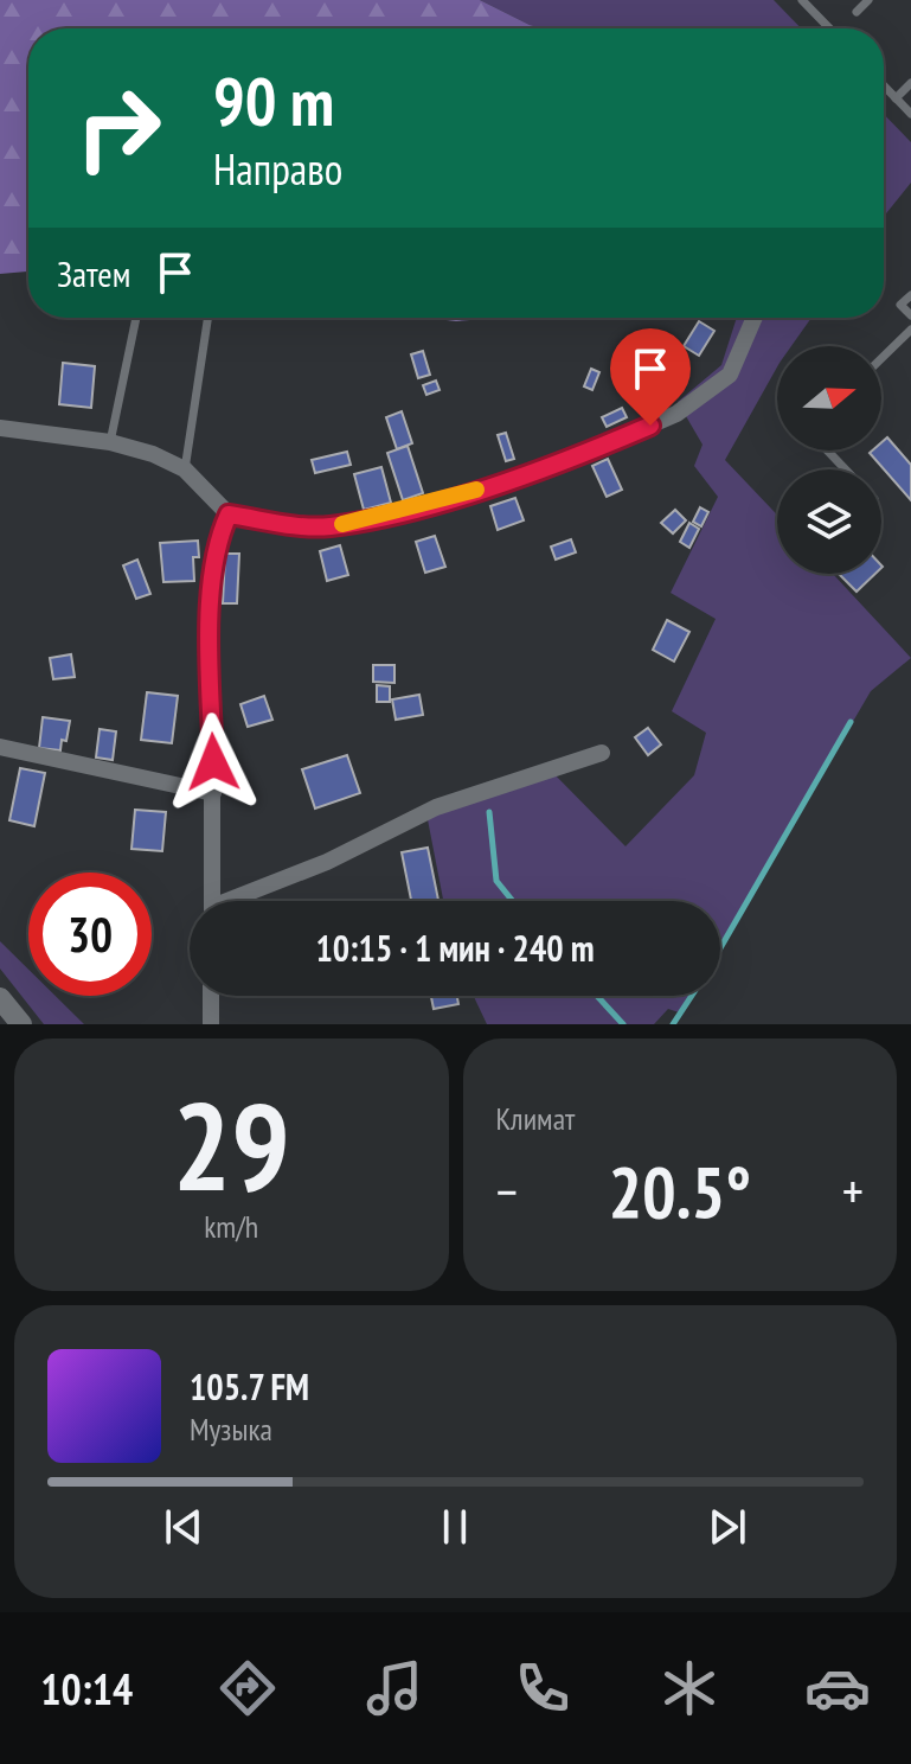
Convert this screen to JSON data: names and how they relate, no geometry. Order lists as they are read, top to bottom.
{
  "north": "right",
  "page": {
    "turn": ["90 m", "Направо"],
    "then": "Затем",
    "limit": "30",
    "trip": "10:15 · 1 мин · 240 m",
    "tile": [
      ["29", "km/h"],
      "Климат"
    ],
    "heat": ["−", "20.5°", "+"],
    "song": ["105.7 FM", "Музыка"],
    "tabs": "10:14"
  }
}
